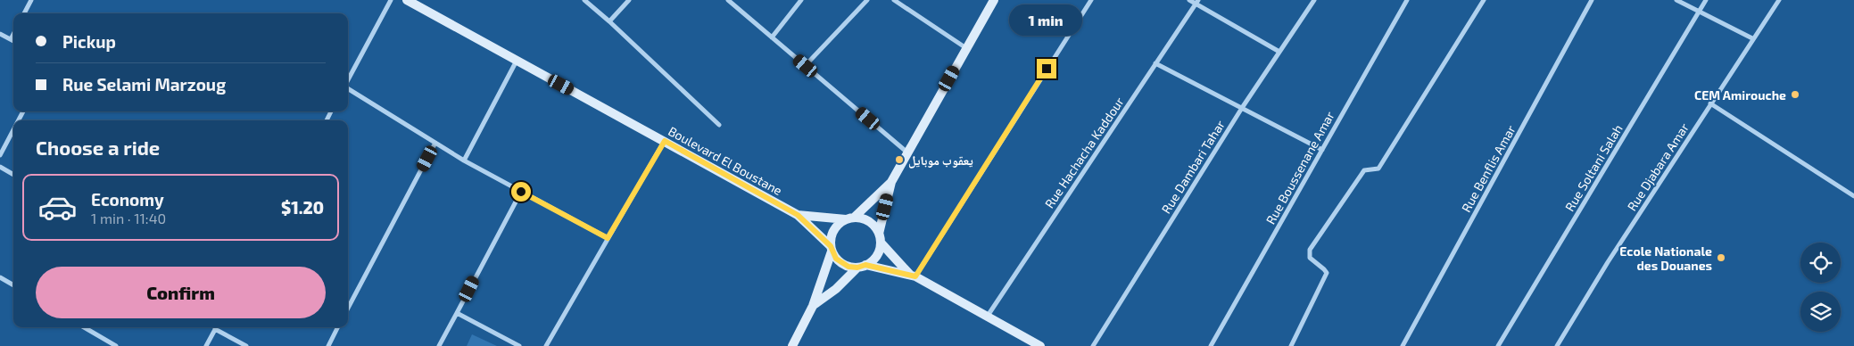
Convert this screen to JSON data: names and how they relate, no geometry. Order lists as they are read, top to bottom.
{
  "streets": {
    "main road": ["Boulevard El Boustane"],
    "street": [
      "Rue Hachacha Kaddour",
      "Rue Dambari Tahar",
      "Rue Djabara Amar",
      "Rue Boussenane Amar",
      "Rue Soltani Salah",
      "Rue Benflis Amar"
    ]
  },
  "places": ["CEM Amirouche", "يعقوب موبايل", "Ecole Nationale des Douanes"],
  "page": {
    "bubble": "1 min",
    "banner": ["Pickup", "Rue Selami Marzoug"],
    "heading": "Choose a ride",
    "list": [
      {
        "name": "Economy",
        "note": "1 min · 11:40",
        "value": "$1.20"
      }
    ],
    "buttons": "Confirm"
  }
}
